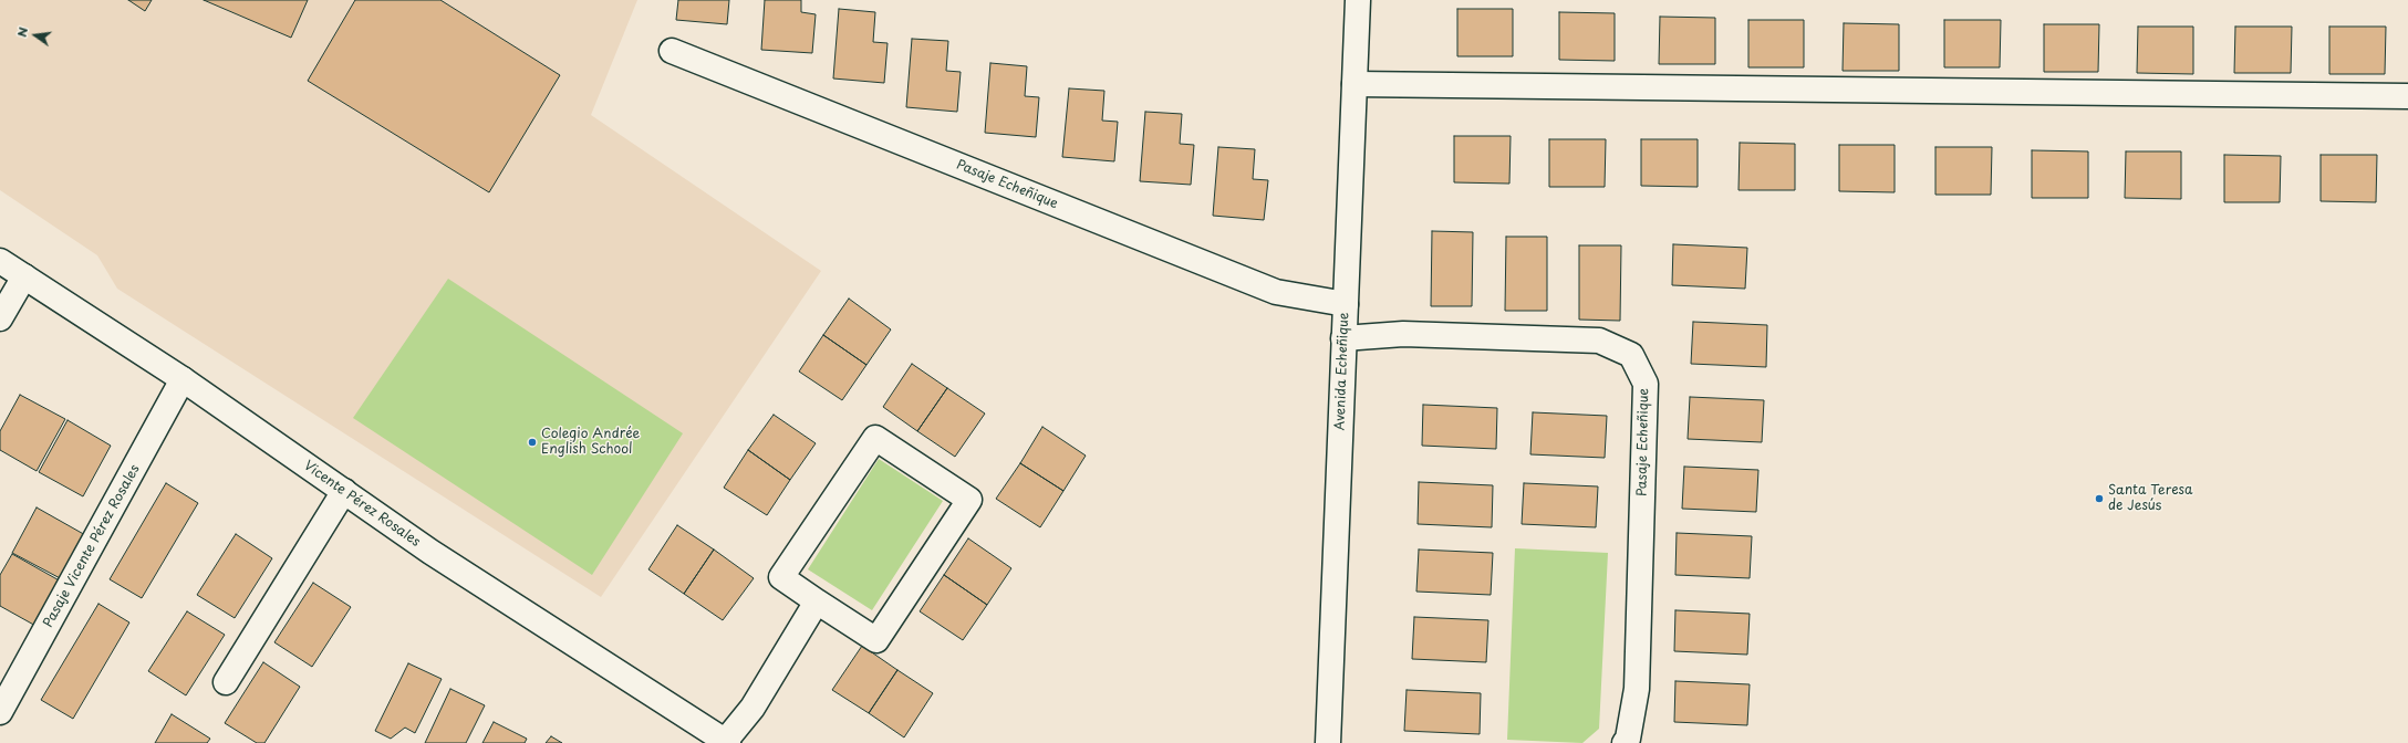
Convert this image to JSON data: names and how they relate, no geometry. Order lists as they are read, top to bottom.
{
  "streets": {
    "street": [
      "Pasaje Echeñique",
      "Avenida Echeñique",
      "Vicente Pérez Rosales",
      "Pasaje Vicente Pérez Rosales"
    ]
  },
  "crossings": [
    ["Pasaje Echeñique", "Avenida Echeñique"],
    ["Vicente Pérez Rosales", "Pasaje Vicente Pérez Rosales"]
  ],
  "places": ["Colegio Andrée English School", "Santa Teresa de Jesús"],
  "north": "left"
}
